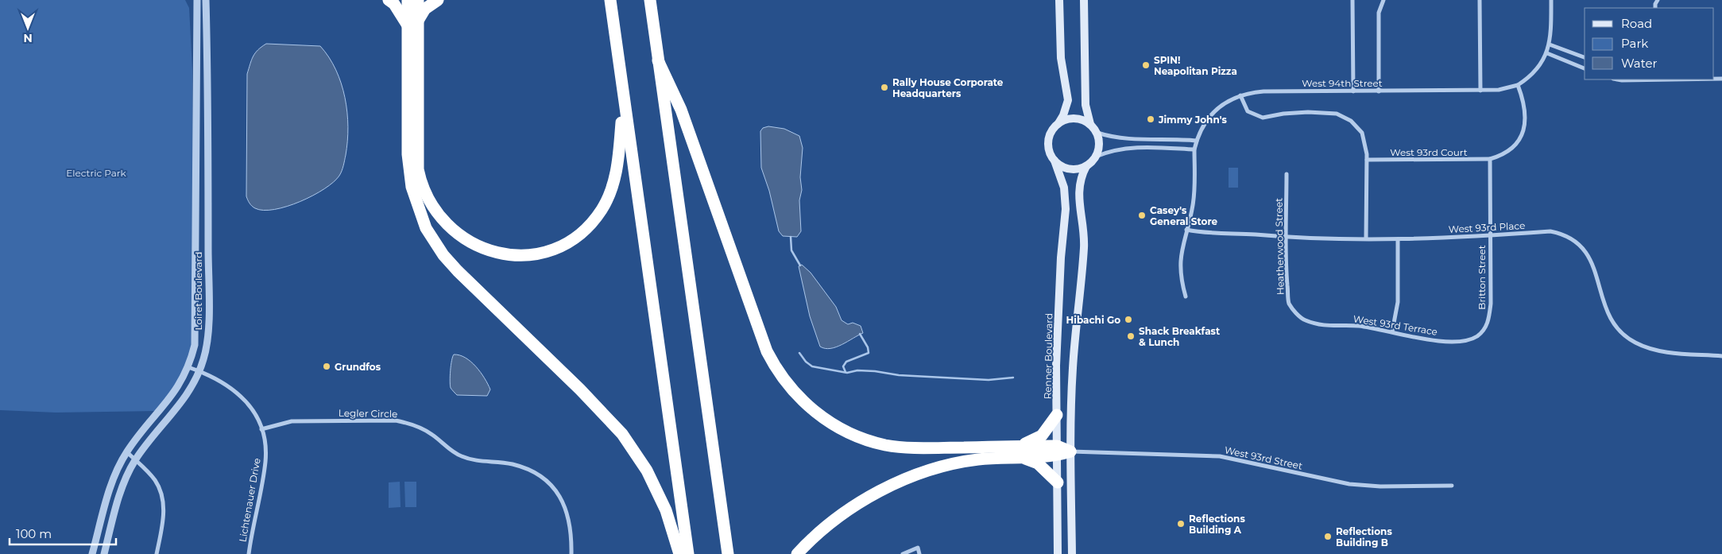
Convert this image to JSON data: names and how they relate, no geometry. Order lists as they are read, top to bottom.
{
  "streets": {
    "main road": ["Renner Boulevard"],
    "street": [
      "West 94th Street",
      "West 93rd Court",
      "West 93rd Place",
      "Heatherwood Street",
      "Britton Street",
      "Loiret Boulevard",
      "West 93rd Terrace",
      "Legler Circle",
      "West 93rd Street",
      "Lichtenauer Drive"
    ]
  },
  "crossings": [
    ["West 94th Street", "West 93rd Place"],
    ["West 93rd Court", "Britton Street"],
    ["West 93rd Place", "Heatherwood Street"],
    ["West 93rd Place", "Britton Street"],
    ["Heatherwood Street", "West 93rd Terrace"],
    ["Britton Street", "West 93rd Terrace"],
    ["Loiret Boulevard", "Lichtenauer Drive"],
    ["Legler Circle", "Lichtenauer Drive"]
  ],
  "parks": ["Electric Park"],
  "places": [
    "SPIN! Neapolitan Pizza",
    "Rally House Corporate Headquarters",
    "Jimmy John's",
    "Casey's General Store",
    "Hibachi Go",
    "Shack Breakfast & Lunch",
    "Grundfos",
    "Reflections Building A",
    "Reflections Building B"
  ],
  "legend": ["Road", "Park", "Water"],
  "scale_bar": "100 m",
  "north": "bottom"
}
